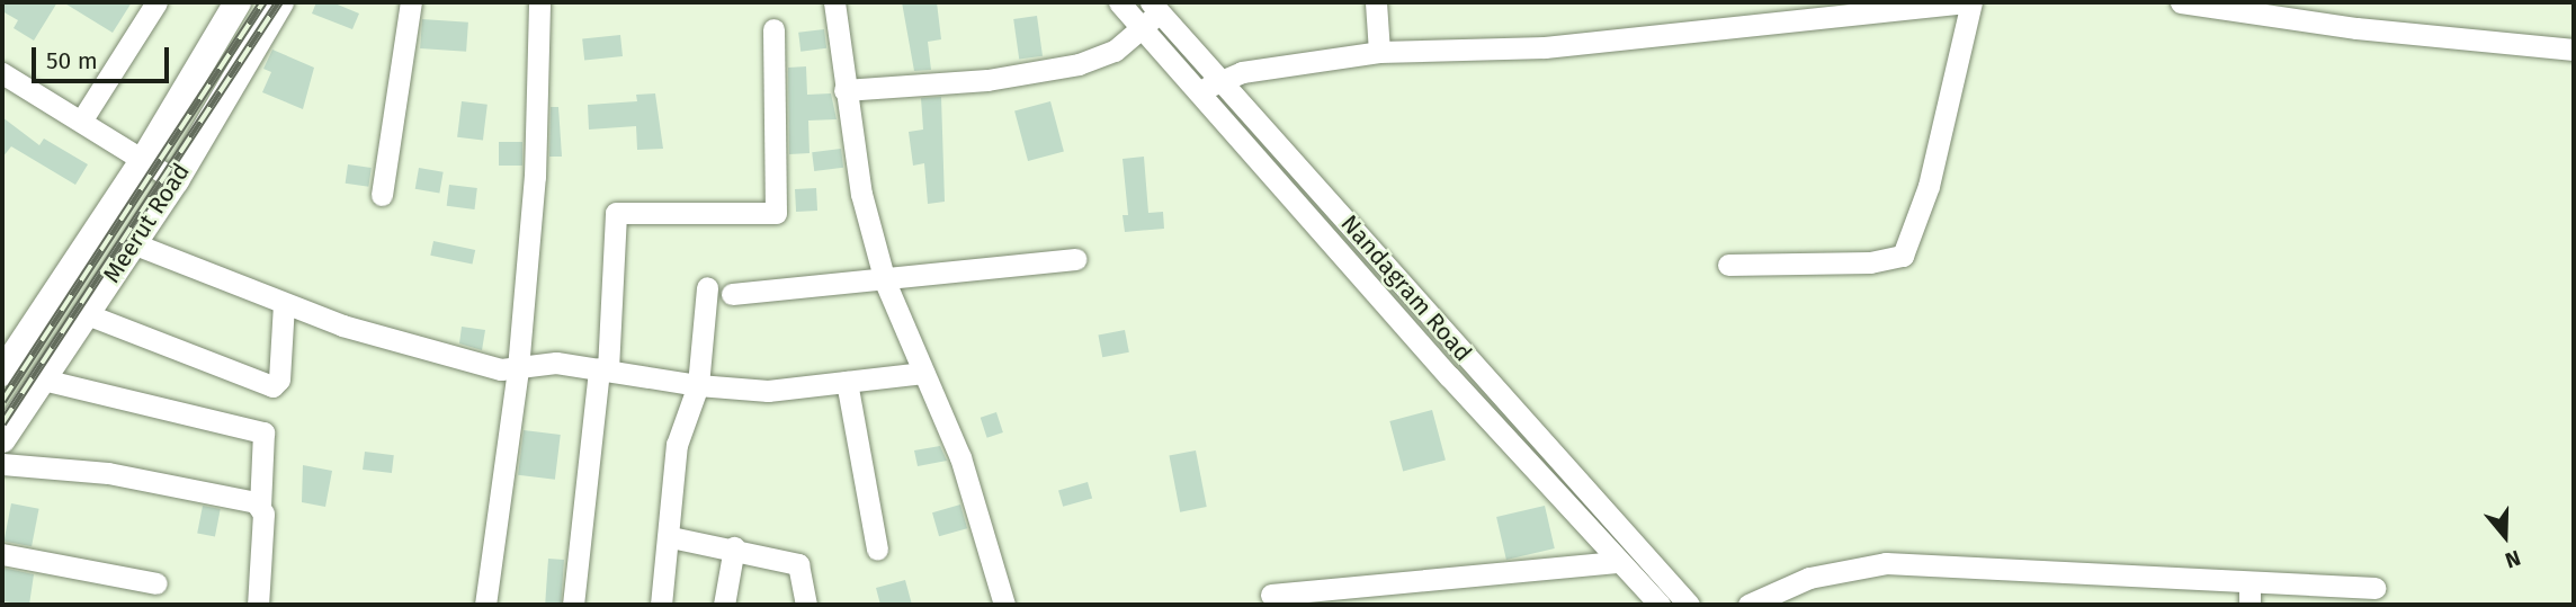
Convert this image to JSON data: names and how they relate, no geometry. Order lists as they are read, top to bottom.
{
  "streets": {
    "main road": ["Meerut Road"],
    "street": ["Nandagram Road"]
  },
  "scale_bar": "50 m",
  "north": "bottom"
}
